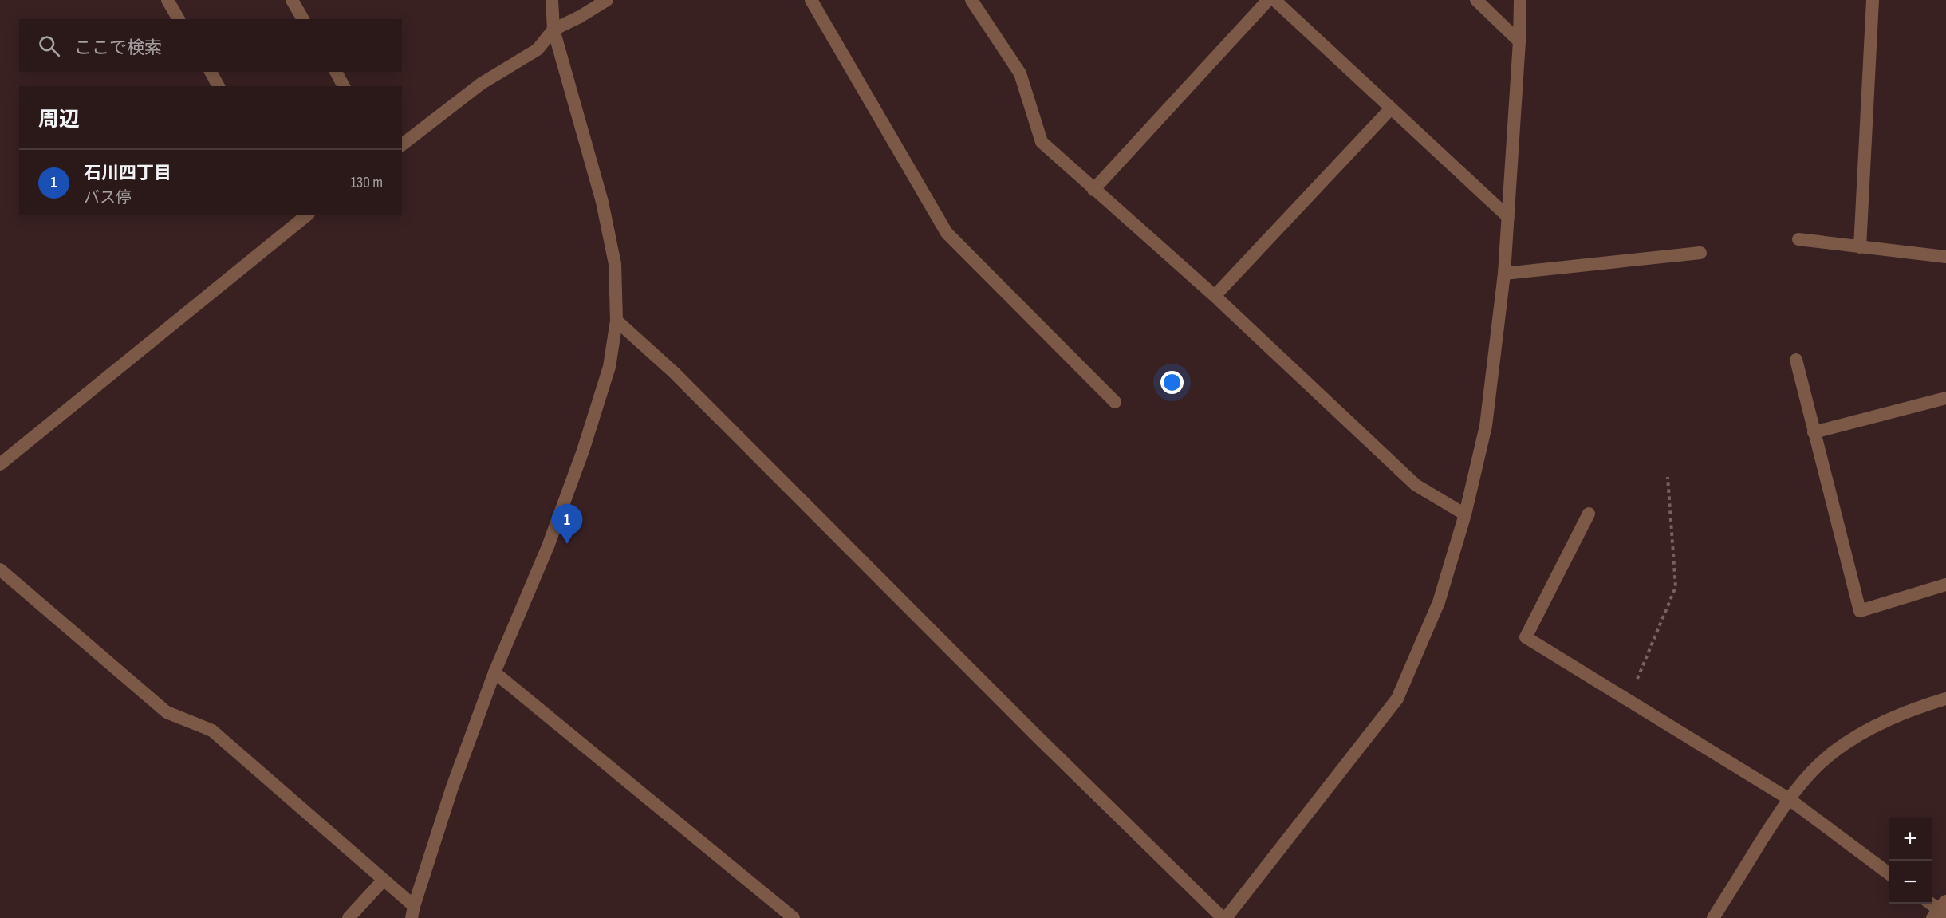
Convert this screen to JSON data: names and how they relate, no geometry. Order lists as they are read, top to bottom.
{
  "page": {
    "search": "ここで検索",
    "heading": "周辺",
    "list": [
      {
        "mark": "1",
        "name": "石川四丁目",
        "note": "バス停",
        "value": "130 m"
      }
    ],
    "pins": "1",
    "map_buttons": ["+", "−"]
  }
}
